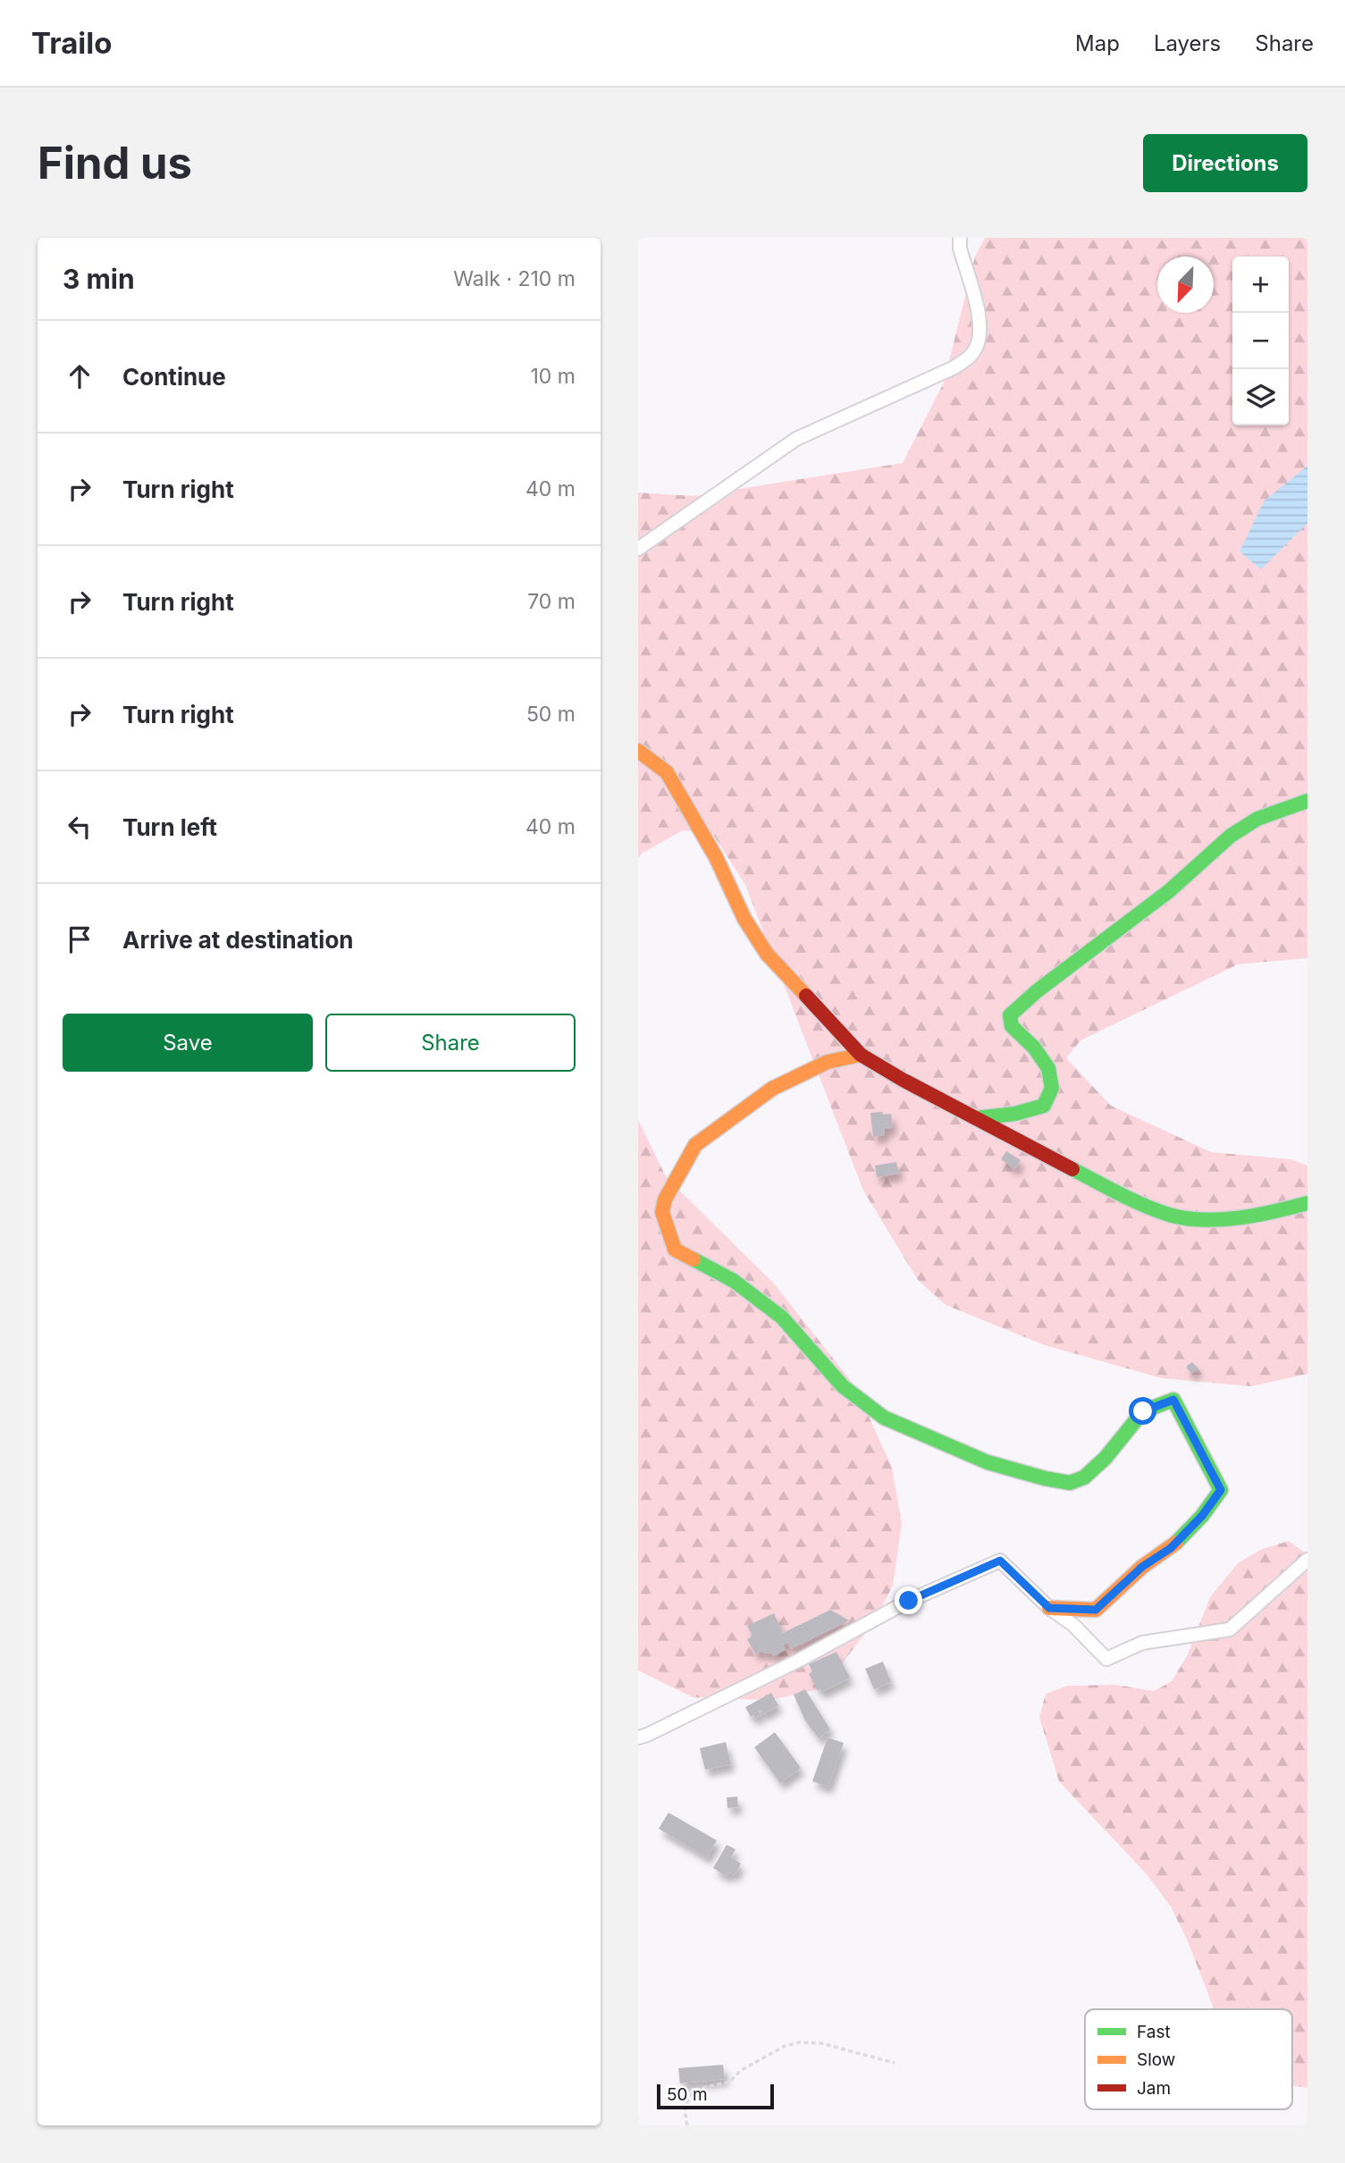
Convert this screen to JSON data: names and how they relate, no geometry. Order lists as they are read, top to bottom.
{
  "legend": ["Fast", "Slow", "Jam"],
  "scale_bar": "50 m",
  "north": "bottom left",
  "page": {
    "header": "Trailo",
    "nav": ["Map", "Layers", "Share"],
    "buttons": [
      "Directions",
      ["Save", "Share"]
    ],
    "title": "Find us",
    "heading": ["3 min", "Walk · 210 m"],
    "map_buttons": ["+", "−"],
    "list": [
      ["Continue", "10 m"],
      ["Turn right", "40 m"],
      ["Turn right", "70 m"],
      ["Turn right", "50 m"],
      ["Turn left", "40 m"],
      "Arrive at destination"
    ],
    "scale": "50 m"
  }
}
